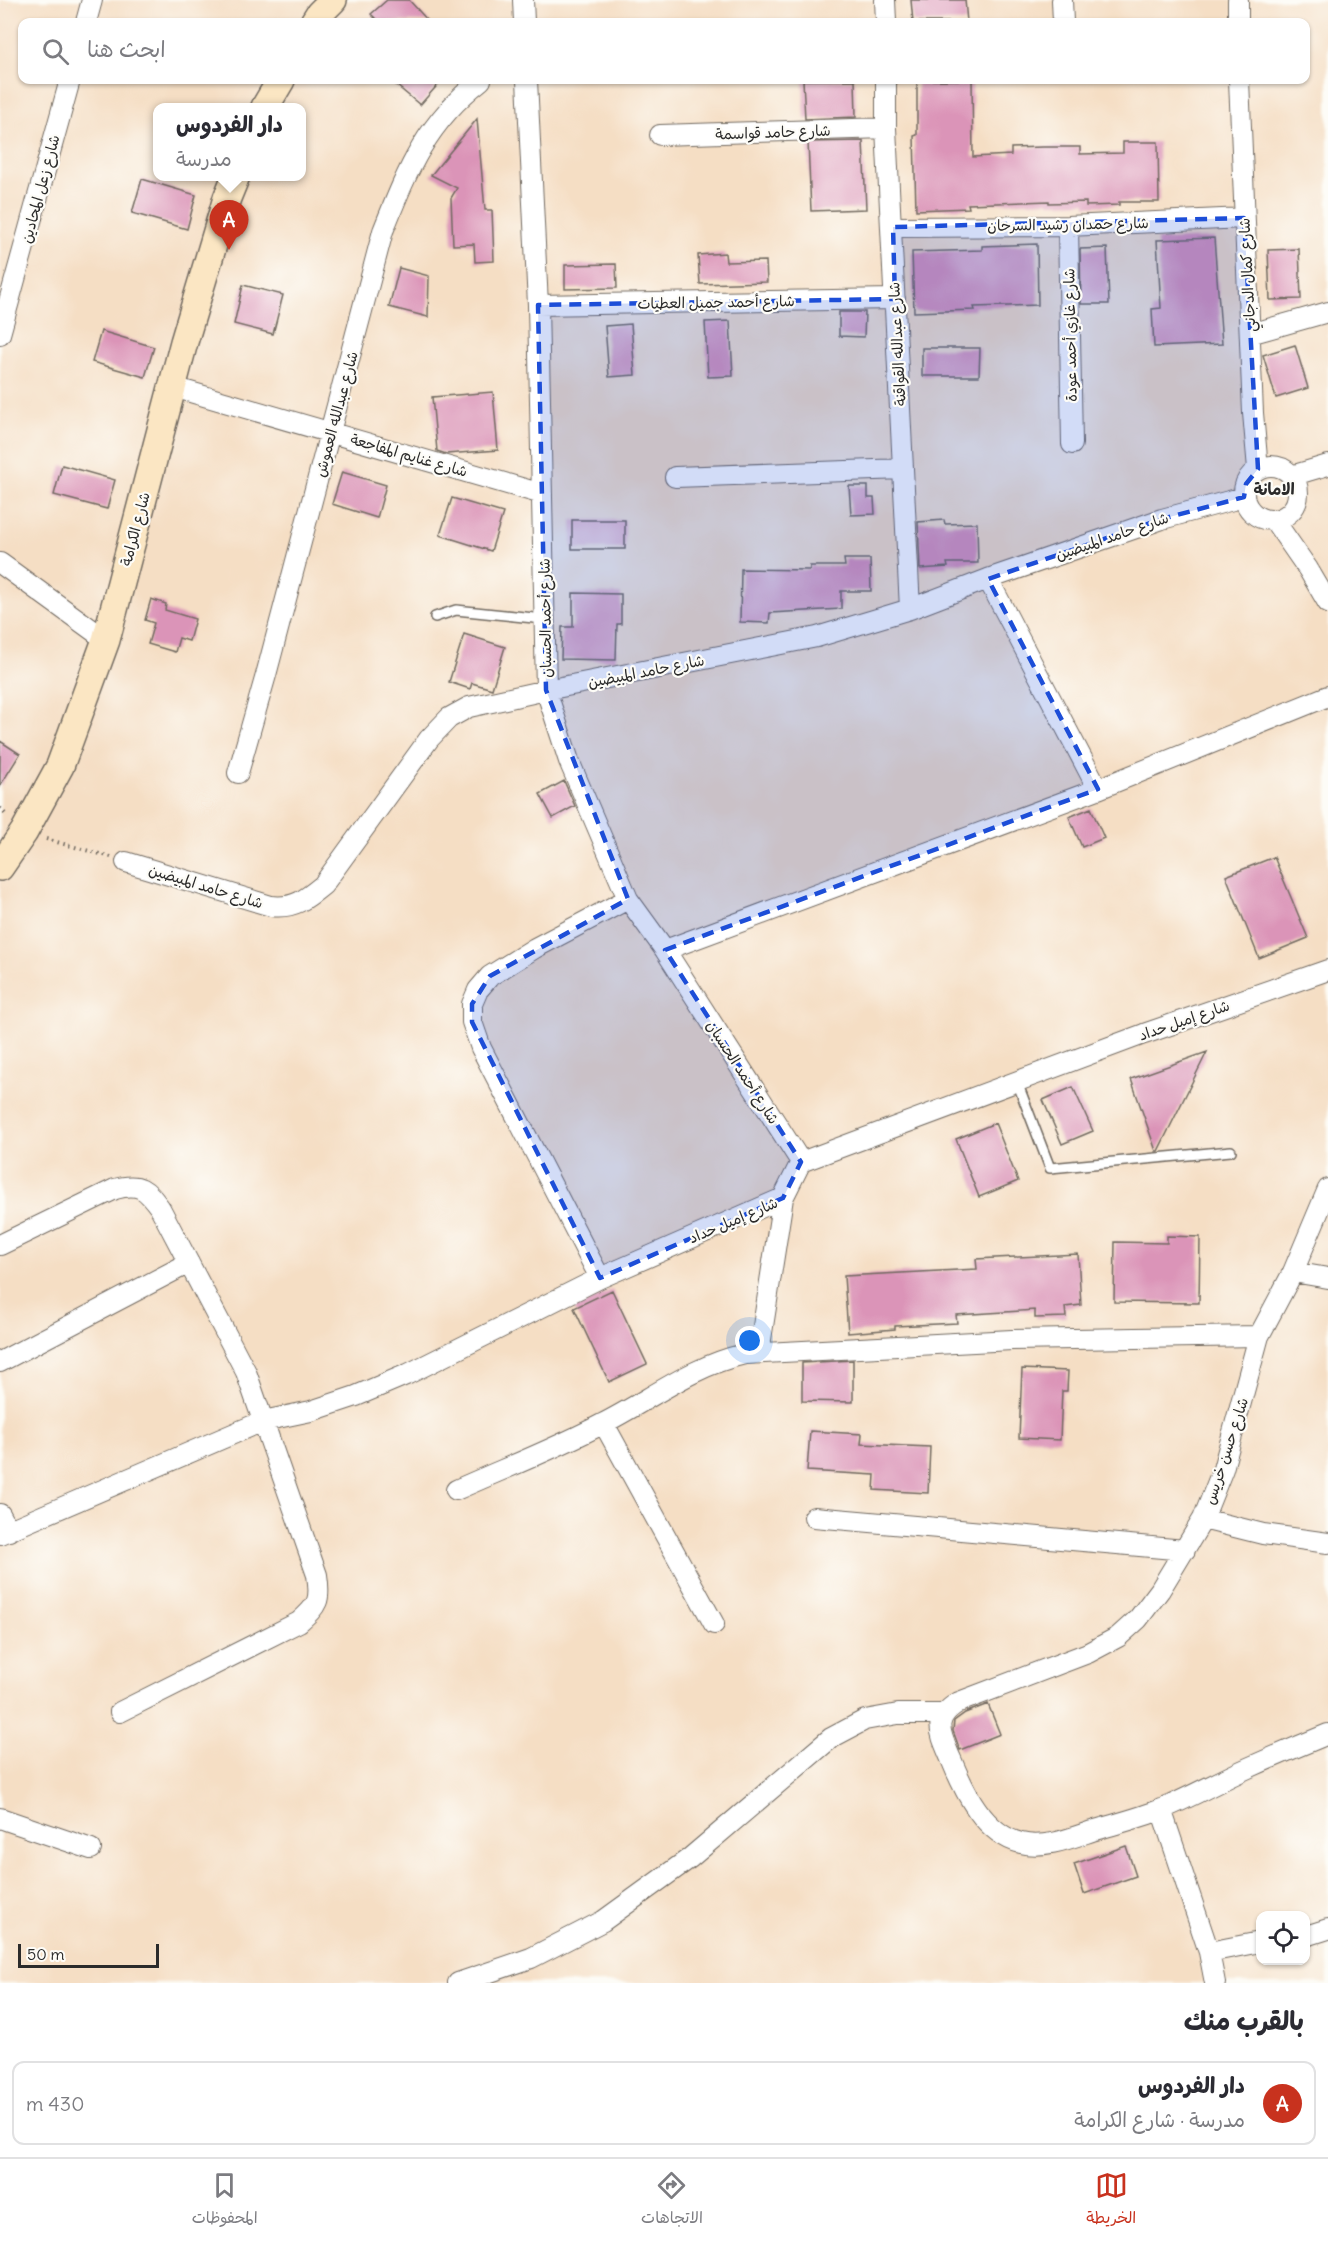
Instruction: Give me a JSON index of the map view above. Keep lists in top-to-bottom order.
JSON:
{
  "streets": {
    "street": [
      "شارع حامد قواسمة",
      "شارع زعل المحادين",
      "شارع حمدان رشيد السرحان",
      "شارع كمال الدجاني",
      "شارع أحمد جميل العطيات",
      "شارع غازي أحمد عودة",
      "شارع عبدالله القواقنة",
      "شارع عبدالله العموش",
      "شارع غنايم المفاجعة",
      "شارع الكرامة",
      "شارع حامد المبيضين",
      "شارع أحمد الحسبان",
      "شارع إميل حداد",
      "شارع حسن خريس"
    ]
  },
  "crossings": [
    ["شارع حامد قواسمة", "شارع عبدالله القواقنة"],
    ["شارع حمدان رشيد السرحان", "شارع كمال الدجاني"],
    ["شارع حمدان رشيد السرحان", "شارع غازي أحمد عودة"],
    ["شارع حمدان رشيد السرحان", "شارع عبدالله القواقنة"],
    ["شارع كمال الدجاني", "شارع حامد المبيضين"],
    ["شارع أحمد جميل العطيات", "شارع عبدالله القواقنة"],
    ["شارع أحمد جميل العطيات", "شارع أحمد الحسبان"],
    ["شارع عبدالله القواقنة", "شارع حامد المبيضين"],
    ["شارع عبدالله العموش", "شارع غنايم المفاجعة"],
    ["شارع غنايم المفاجعة", "شارع الكرامة"],
    ["شارع غنايم المفاجعة", "شارع أحمد الحسبان"],
    ["شارع حامد المبيضين", "شارع أحمد الحسبان"],
    ["شارع أحمد الحسبان", "شارع إميل حداد"]
  ],
  "districts": ["الامانة"],
  "scale_bar": "50 m",
  "page": {
    "search": "ابحث هنا",
    "popup": ["دار الفردوس", "مدرسة"],
    "pins": "A",
    "scale": "50 m",
    "heading": "بالقرب منك",
    "list": [
      {
        "mark": "A",
        "name": "دار الفردوس",
        "note": "مدرسة · شارع الكرامة",
        "value": "430 m"
      }
    ],
    "nav": ["الخريطة", "الاتجاهات", "المحفوظات"]
  }
}
